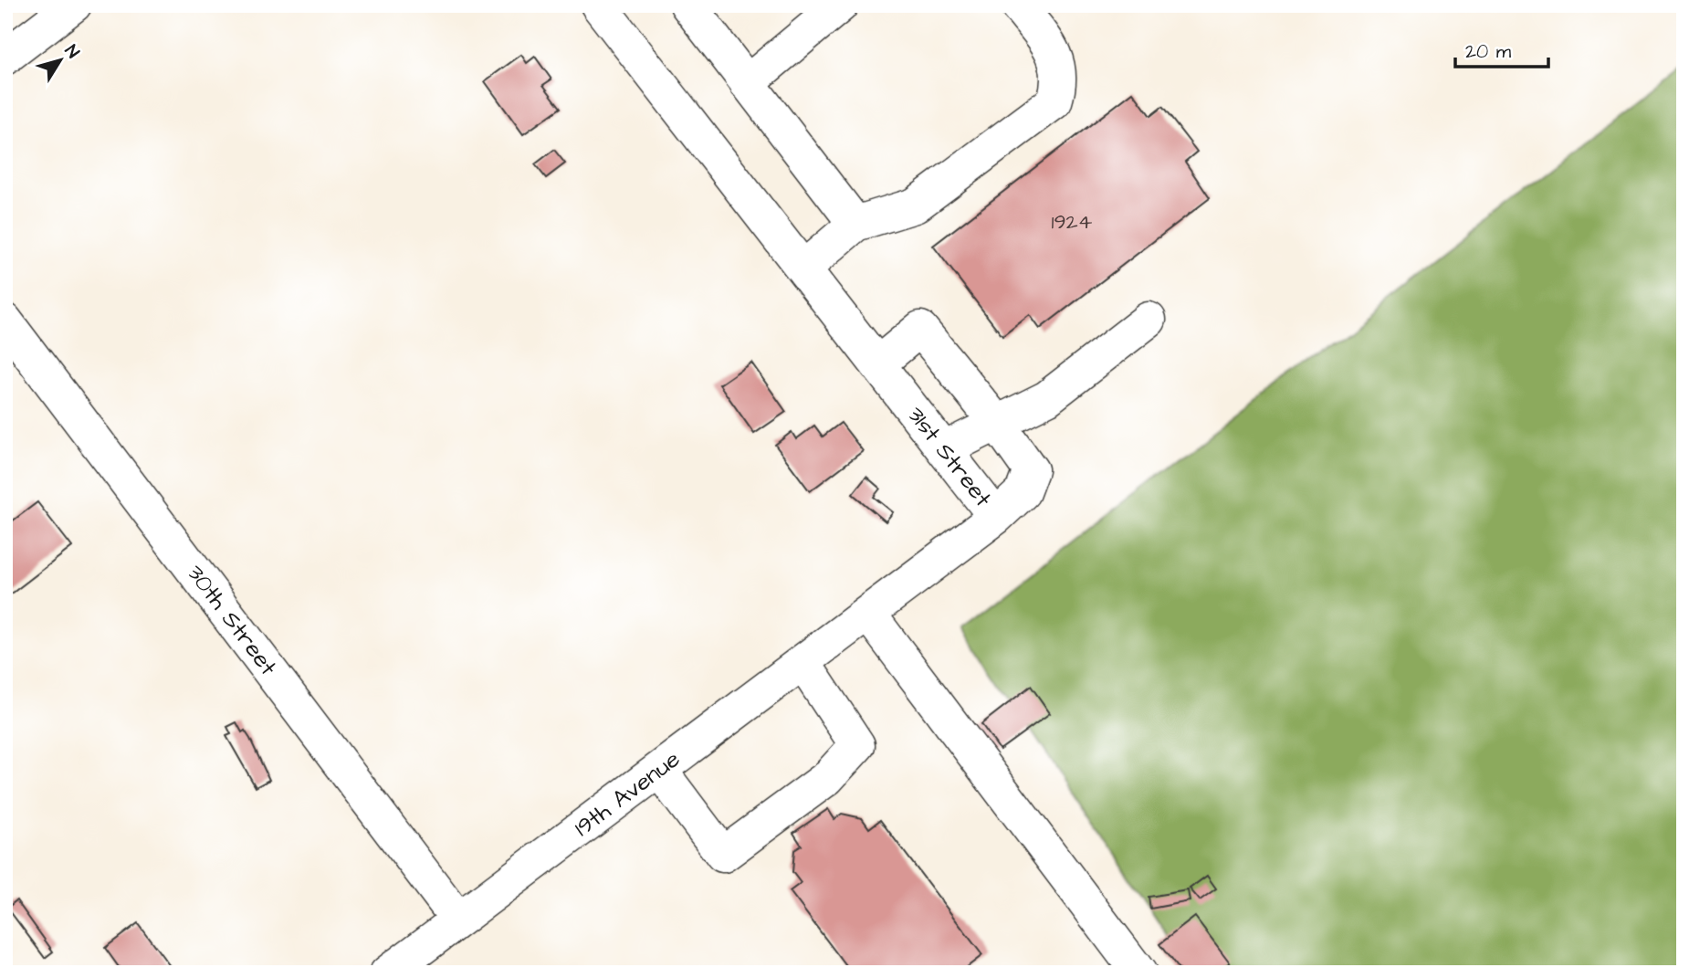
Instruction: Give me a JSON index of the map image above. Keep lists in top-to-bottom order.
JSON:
{
  "streets": {
    "street": ["31st Street", "30th Street", "19th Avenue"]
  },
  "crossings": [
    ["31st Street", "19th Avenue"],
    ["30th Street", "19th Avenue"]
  ],
  "house_numbers": ["1924"],
  "scale_bar": "20 m",
  "north": "top right"
}
